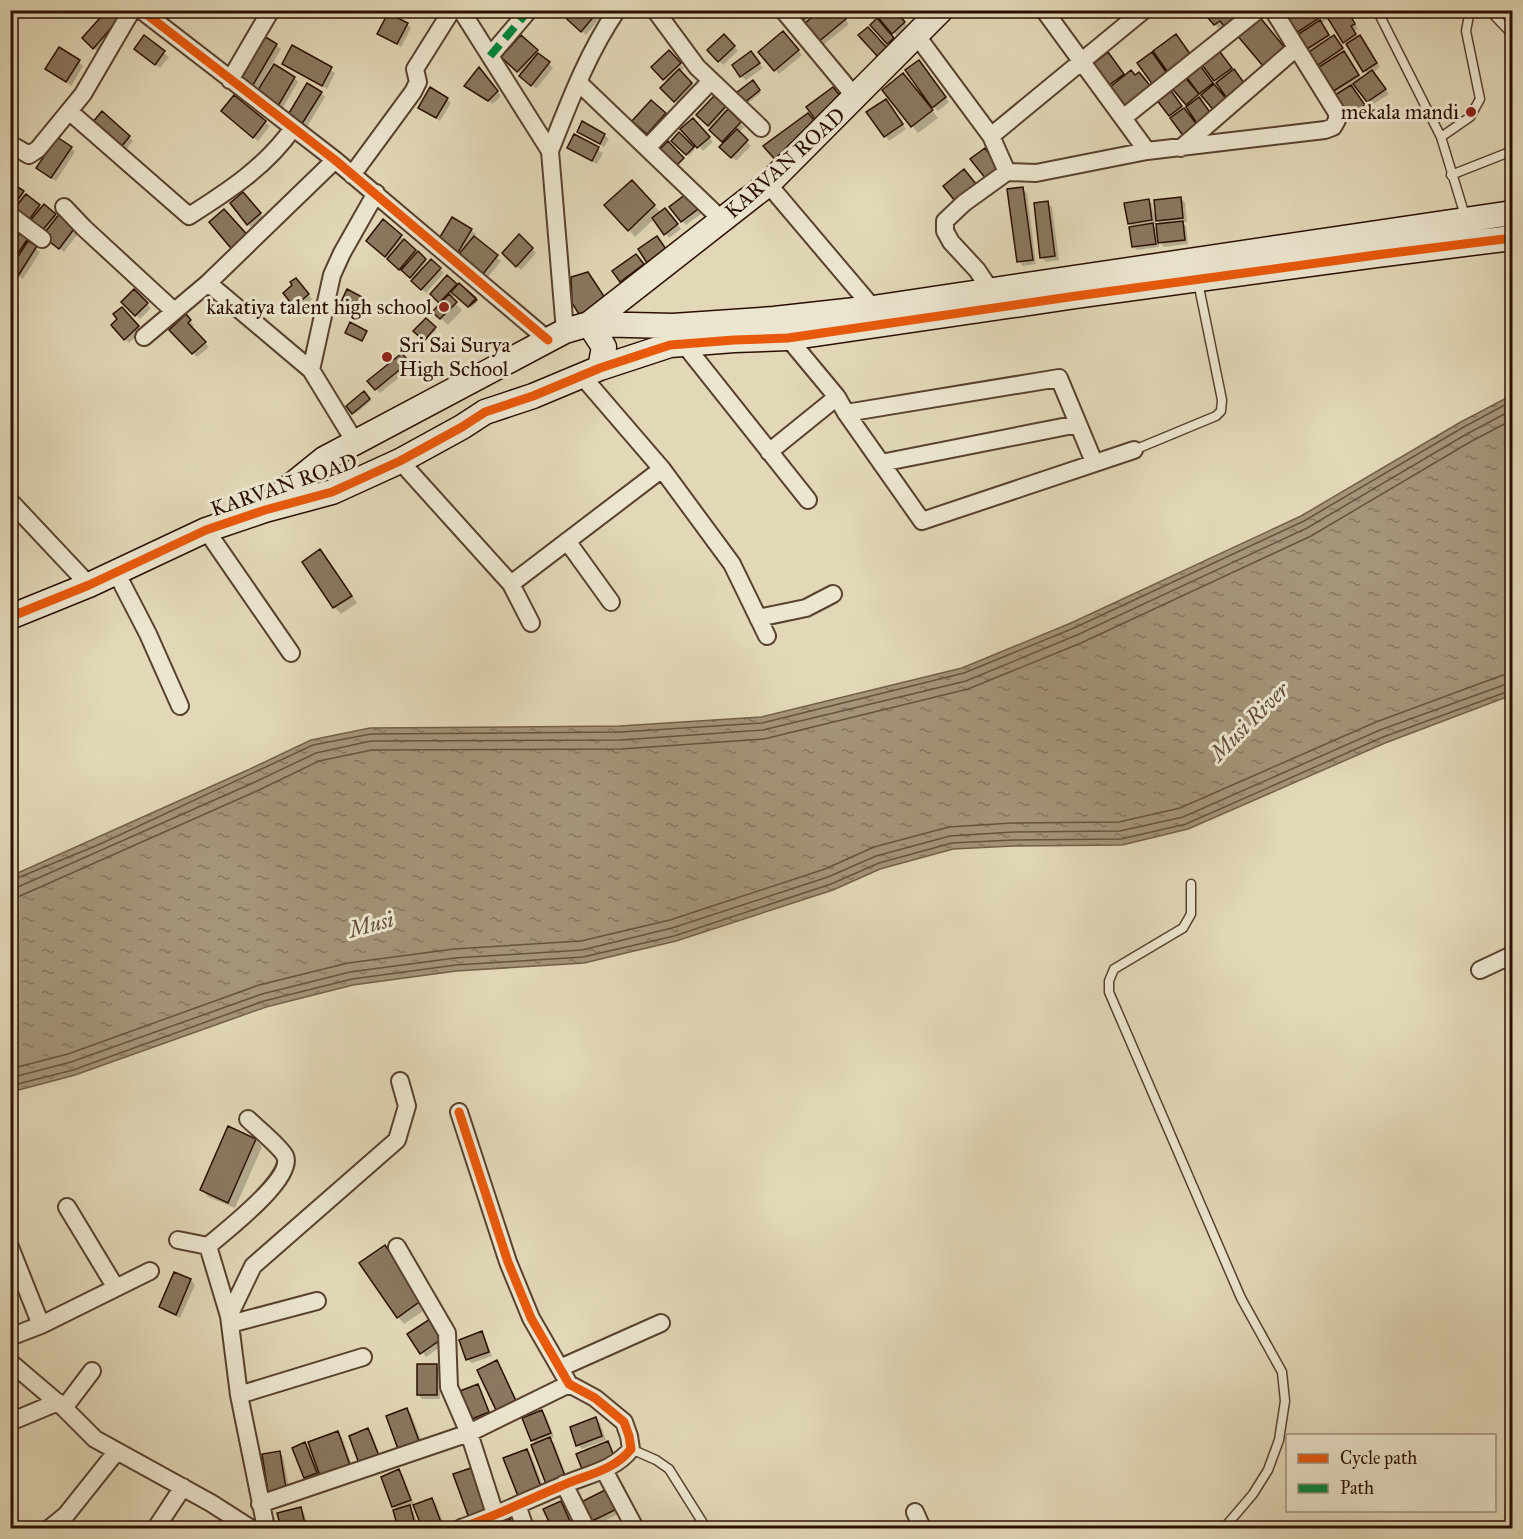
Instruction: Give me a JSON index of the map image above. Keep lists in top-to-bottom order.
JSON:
{
  "streets": {
    "street": ["KARVAN ROAD"]
  },
  "water": ["Musi River", "Musi"],
  "places": ["mekala mandi", "kakatiya talent high school", "Sri Sai Surya High School"],
  "legend": ["Cycle path", "Path"]
}
